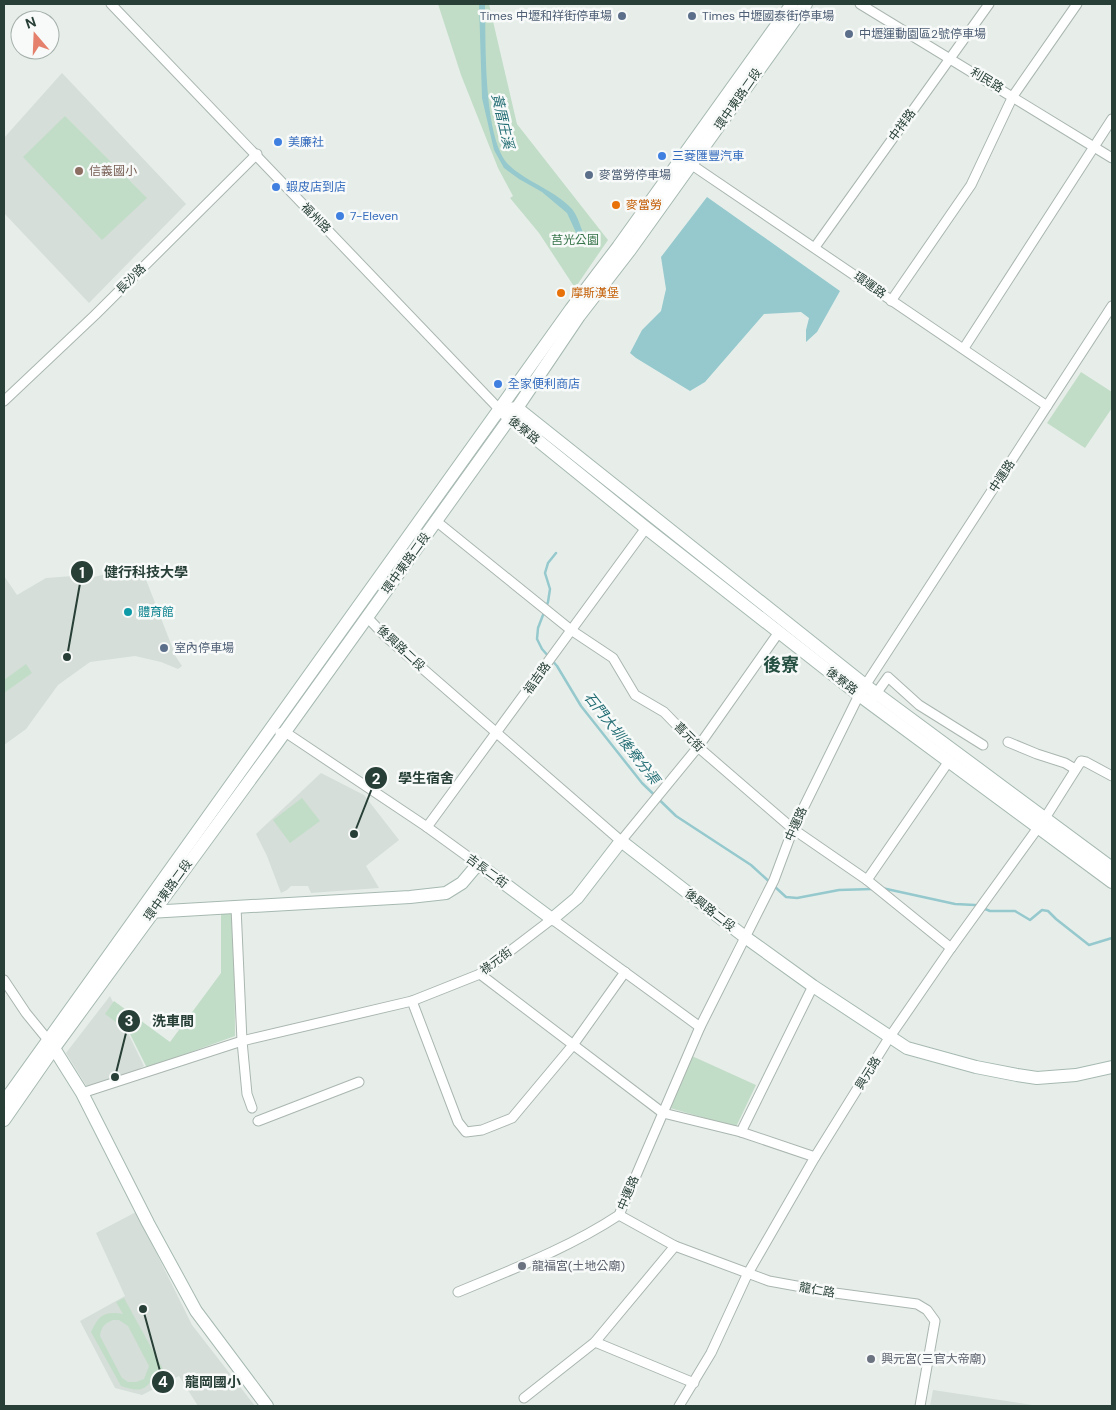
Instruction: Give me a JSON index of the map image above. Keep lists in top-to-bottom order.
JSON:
{
  "streets": {
    "street": [
      "利民路",
      "環中東路二段",
      "中祥路",
      "福州路",
      "長沙路",
      "環運路",
      "後寮路",
      "中運路",
      "後興路二段",
      "福吉路",
      "喜元街",
      "吉長二街",
      "祿元街",
      "興元路",
      "龍仁路"
    ]
  },
  "crossings": [
    ["利民路", "中祥路"],
    ["環中東路二段", "福州路"],
    ["環中東路二段", "環運路"],
    ["環中東路二段", "後寮路"],
    ["環中東路二段", "後興路二段"],
    ["環中東路二段", "喜元街"],
    ["環中東路二段", "吉長二街"],
    ["中祥路", "環運路"],
    ["福州路", "長沙路"],
    ["福州路", "後寮路"],
    ["環運路", "中運路"],
    ["後寮路", "中運路"],
    ["後寮路", "福吉路"],
    ["後寮路", "祿元街"],
    ["後寮路", "興元路"],
    ["中運路", "後興路二段"],
    ["中運路", "喜元街"],
    ["中運路", "吉長二街"],
    ["中運路", "龍仁路"],
    ["後興路二段", "福吉路"],
    ["後興路二段", "祿元街"],
    ["後興路二段", "興元路"],
    ["福吉路", "喜元街"],
    ["福吉路", "吉長二街"],
    ["喜元街", "祿元街"],
    ["喜元街", "興元路"],
    ["吉長二街", "祿元街"],
    ["興元路", "龍仁路"]
  ],
  "districts": ["後寮"],
  "water": ["黃厝庄溪", "石門大圳後寮分渠"],
  "parks": ["莒光公園"],
  "places": [
    "Times 中壢和祥街停車場",
    "Times 中壢國泰街停車場",
    "中壢運動園區2號停車場",
    "美廉社",
    "三菱匯豐汽車",
    "信義國小",
    "麥當勞停車場",
    "蝦皮店到店",
    "麥當勞",
    "7-Eleven",
    "摩斯漢堡",
    "全家便利商店",
    "體育館",
    "室內停車場",
    "健行科技大學",
    "學生宿舍",
    "洗車間",
    "龍福宮(土地公廟)",
    "龍岡國小",
    "興元宮(三官大帝廟)"
  ],
  "north": "top"
}
